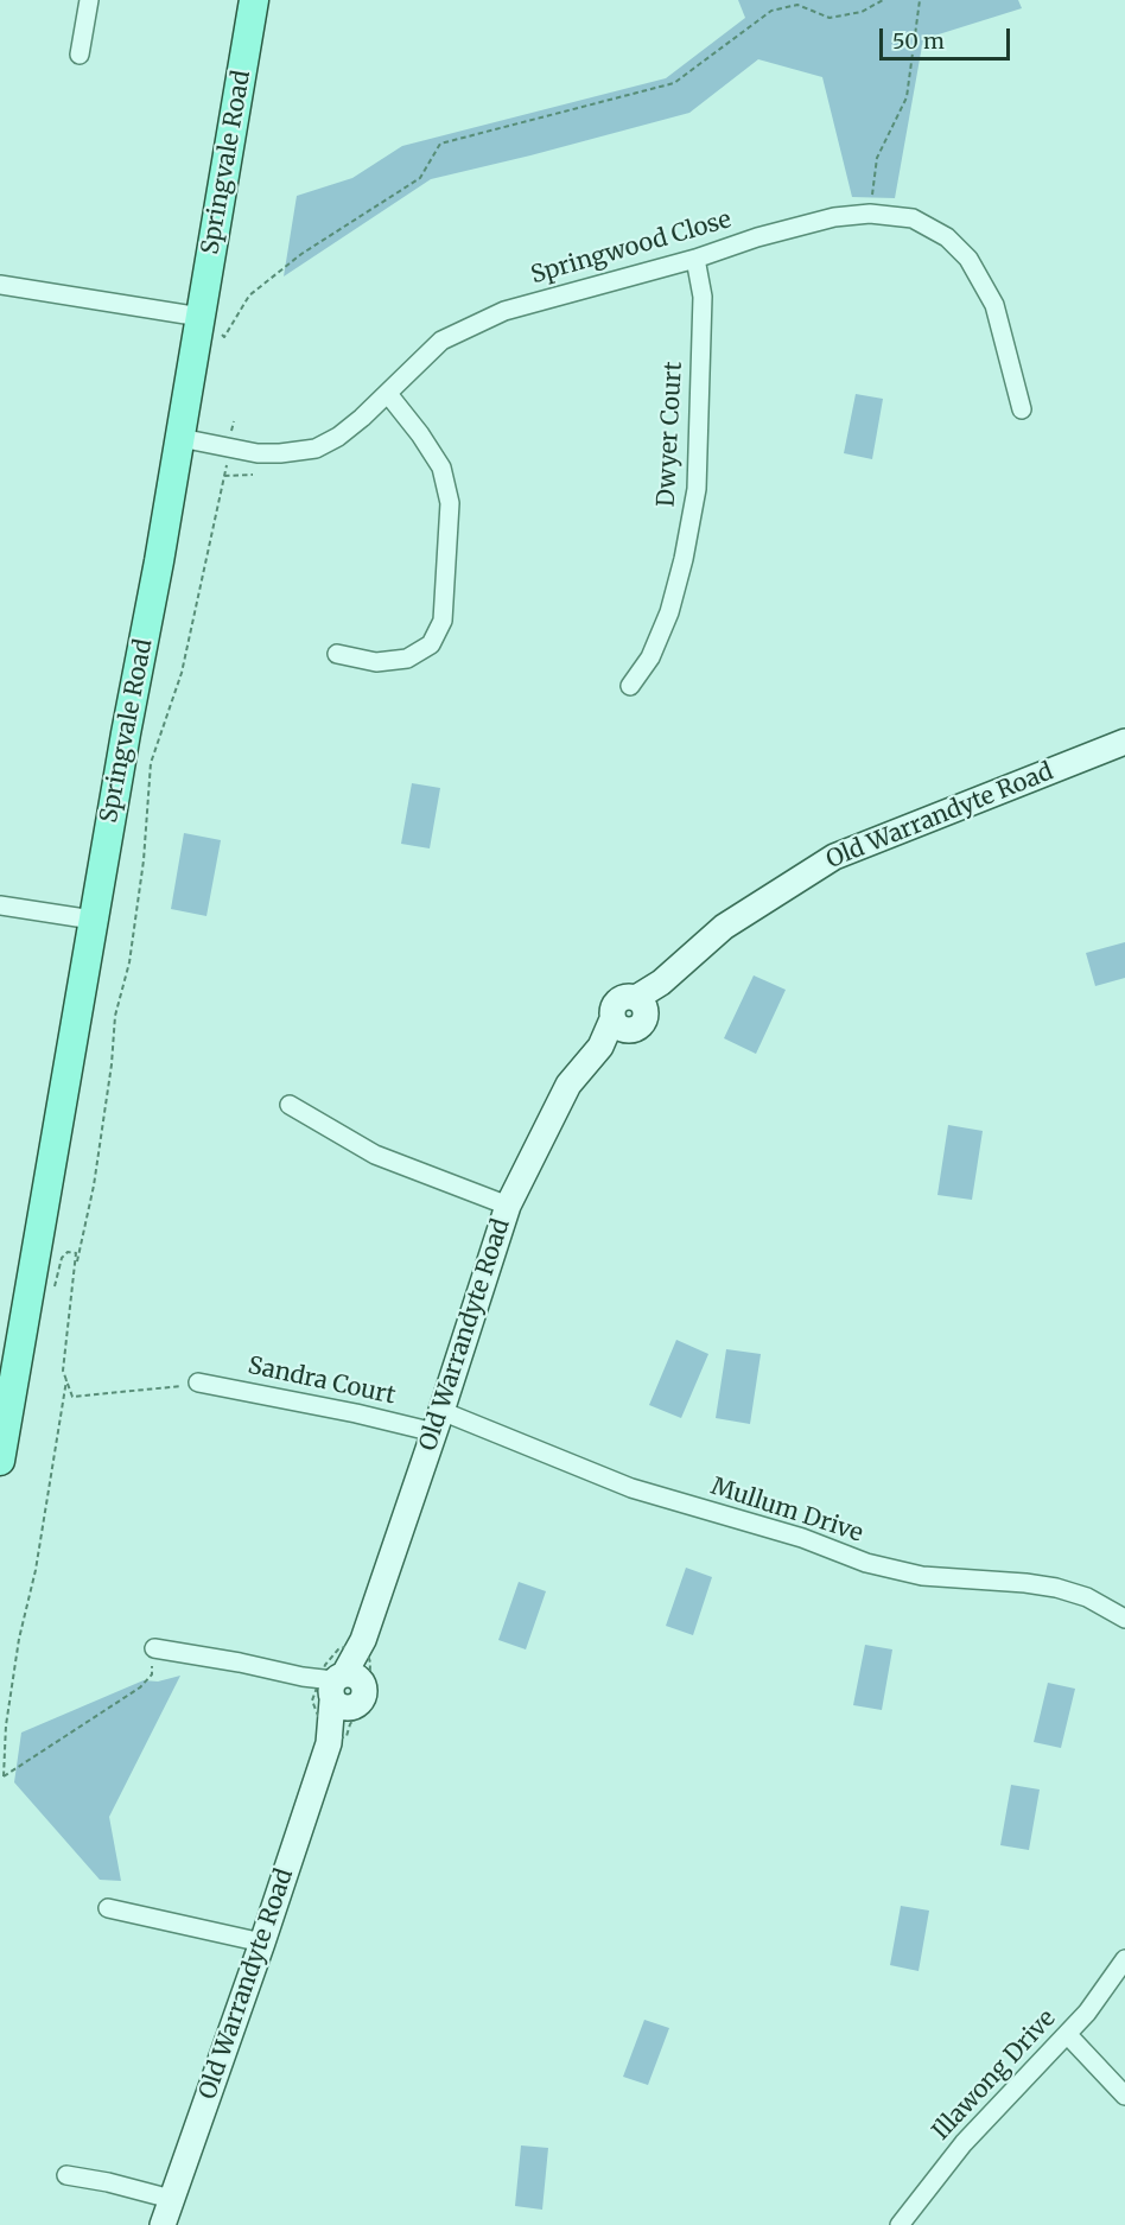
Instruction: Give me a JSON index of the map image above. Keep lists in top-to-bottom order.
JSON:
{
  "streets": {
    "main road": ["Springvale Road", "Old Warrandyte Road"],
    "street": [
      "Springwood Close",
      "Dwyer Court",
      "Sandra Court",
      "Mullum Drive",
      "Illawong Drive"
    ]
  },
  "crossings": [
    ["Springvale Road", "Springwood Close"],
    ["Springwood Close", "Dwyer Court"],
    ["Old Warrandyte Road", "Sandra Court"],
    ["Old Warrandyte Road", "Mullum Drive"],
    ["Sandra Court", "Mullum Drive"]
  ],
  "scale_bar": "50 m"
}
